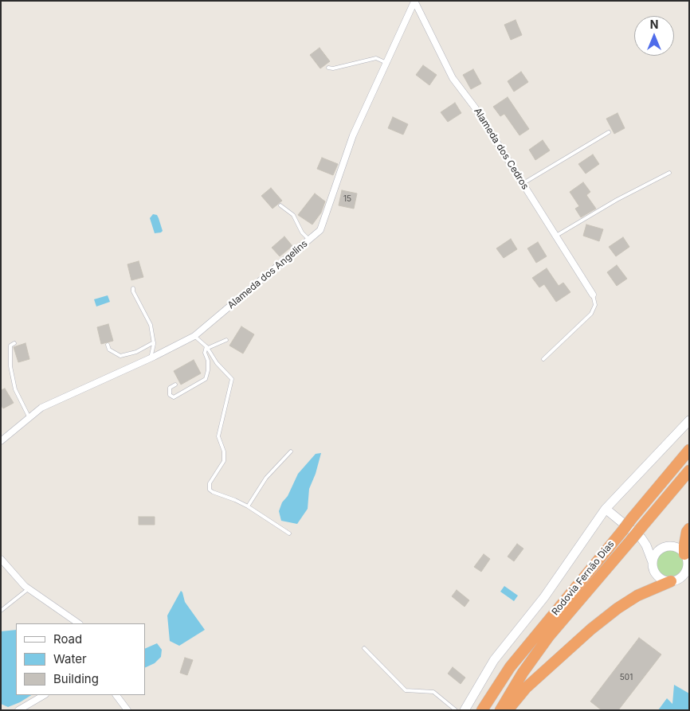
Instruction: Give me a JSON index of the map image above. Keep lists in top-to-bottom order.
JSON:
{
  "streets": {
    "highway": ["Rodovia Fernão Dias"],
    "street": ["Alameda dos Cedros", "Alameda dos Angelins"]
  },
  "crossings": [
    ["Alameda dos Cedros", "Alameda dos Angelins"]
  ],
  "house_numbers": ["15", "501"],
  "legend": ["Road", "Water", "Building"],
  "north": "top"
}
